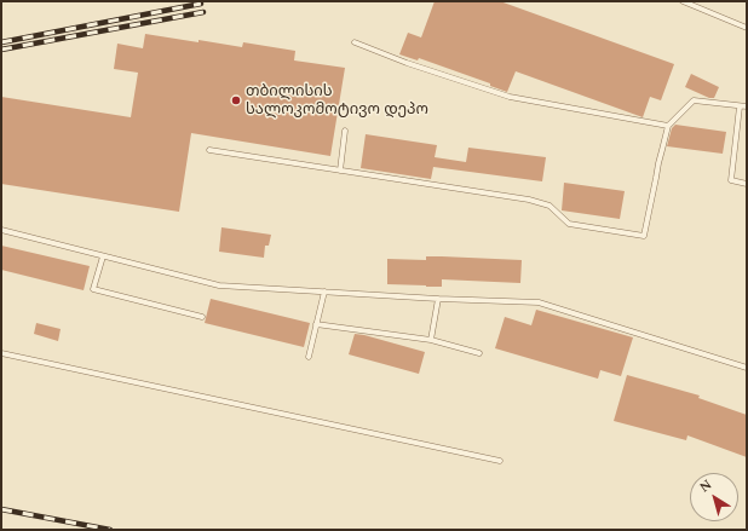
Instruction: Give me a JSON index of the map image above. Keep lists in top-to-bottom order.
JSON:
{
  "places": ["თბილისის სალოკომოტივო დეპო"],
  "north": "top left"
}
